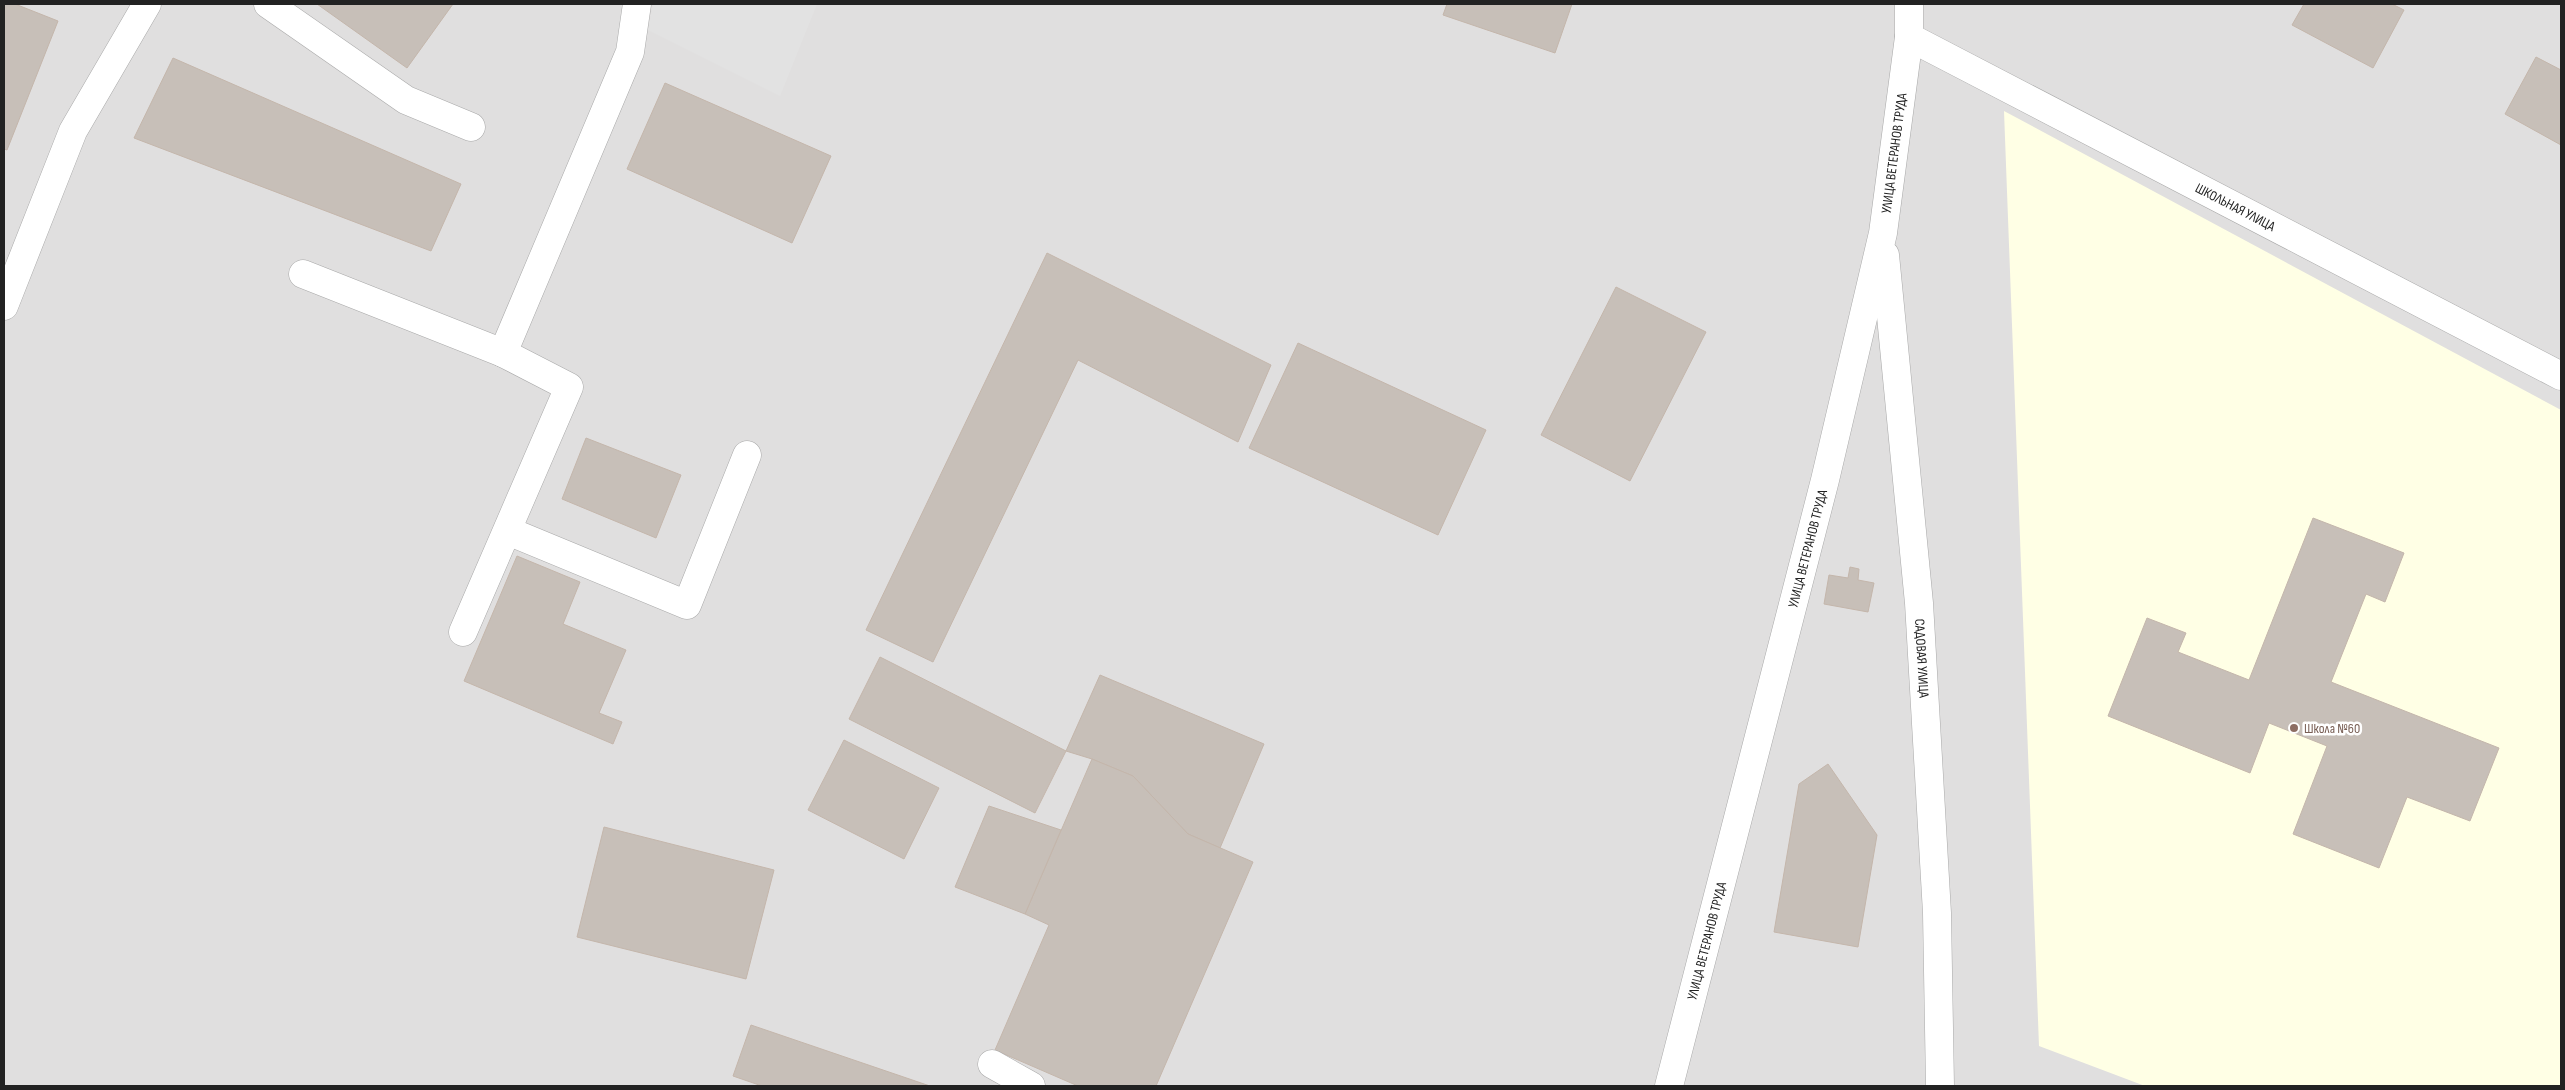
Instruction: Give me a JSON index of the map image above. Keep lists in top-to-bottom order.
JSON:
{
  "streets": {
    "street": ["УЛИЦА ВЕТЕРАНОВ ТРУДА", "ШКОЛЬНАЯ УЛИЦА", "САДОВАЯ УЛИЦА"]
  },
  "crossings": [
    ["УЛИЦА ВЕТЕРАНОВ ТРУДА", "ШКОЛЬНАЯ УЛИЦА"],
    ["УЛИЦА ВЕТЕРАНОВ ТРУДА", "САДОВАЯ УЛИЦА"]
  ],
  "places": ["Школа №60"]
}
